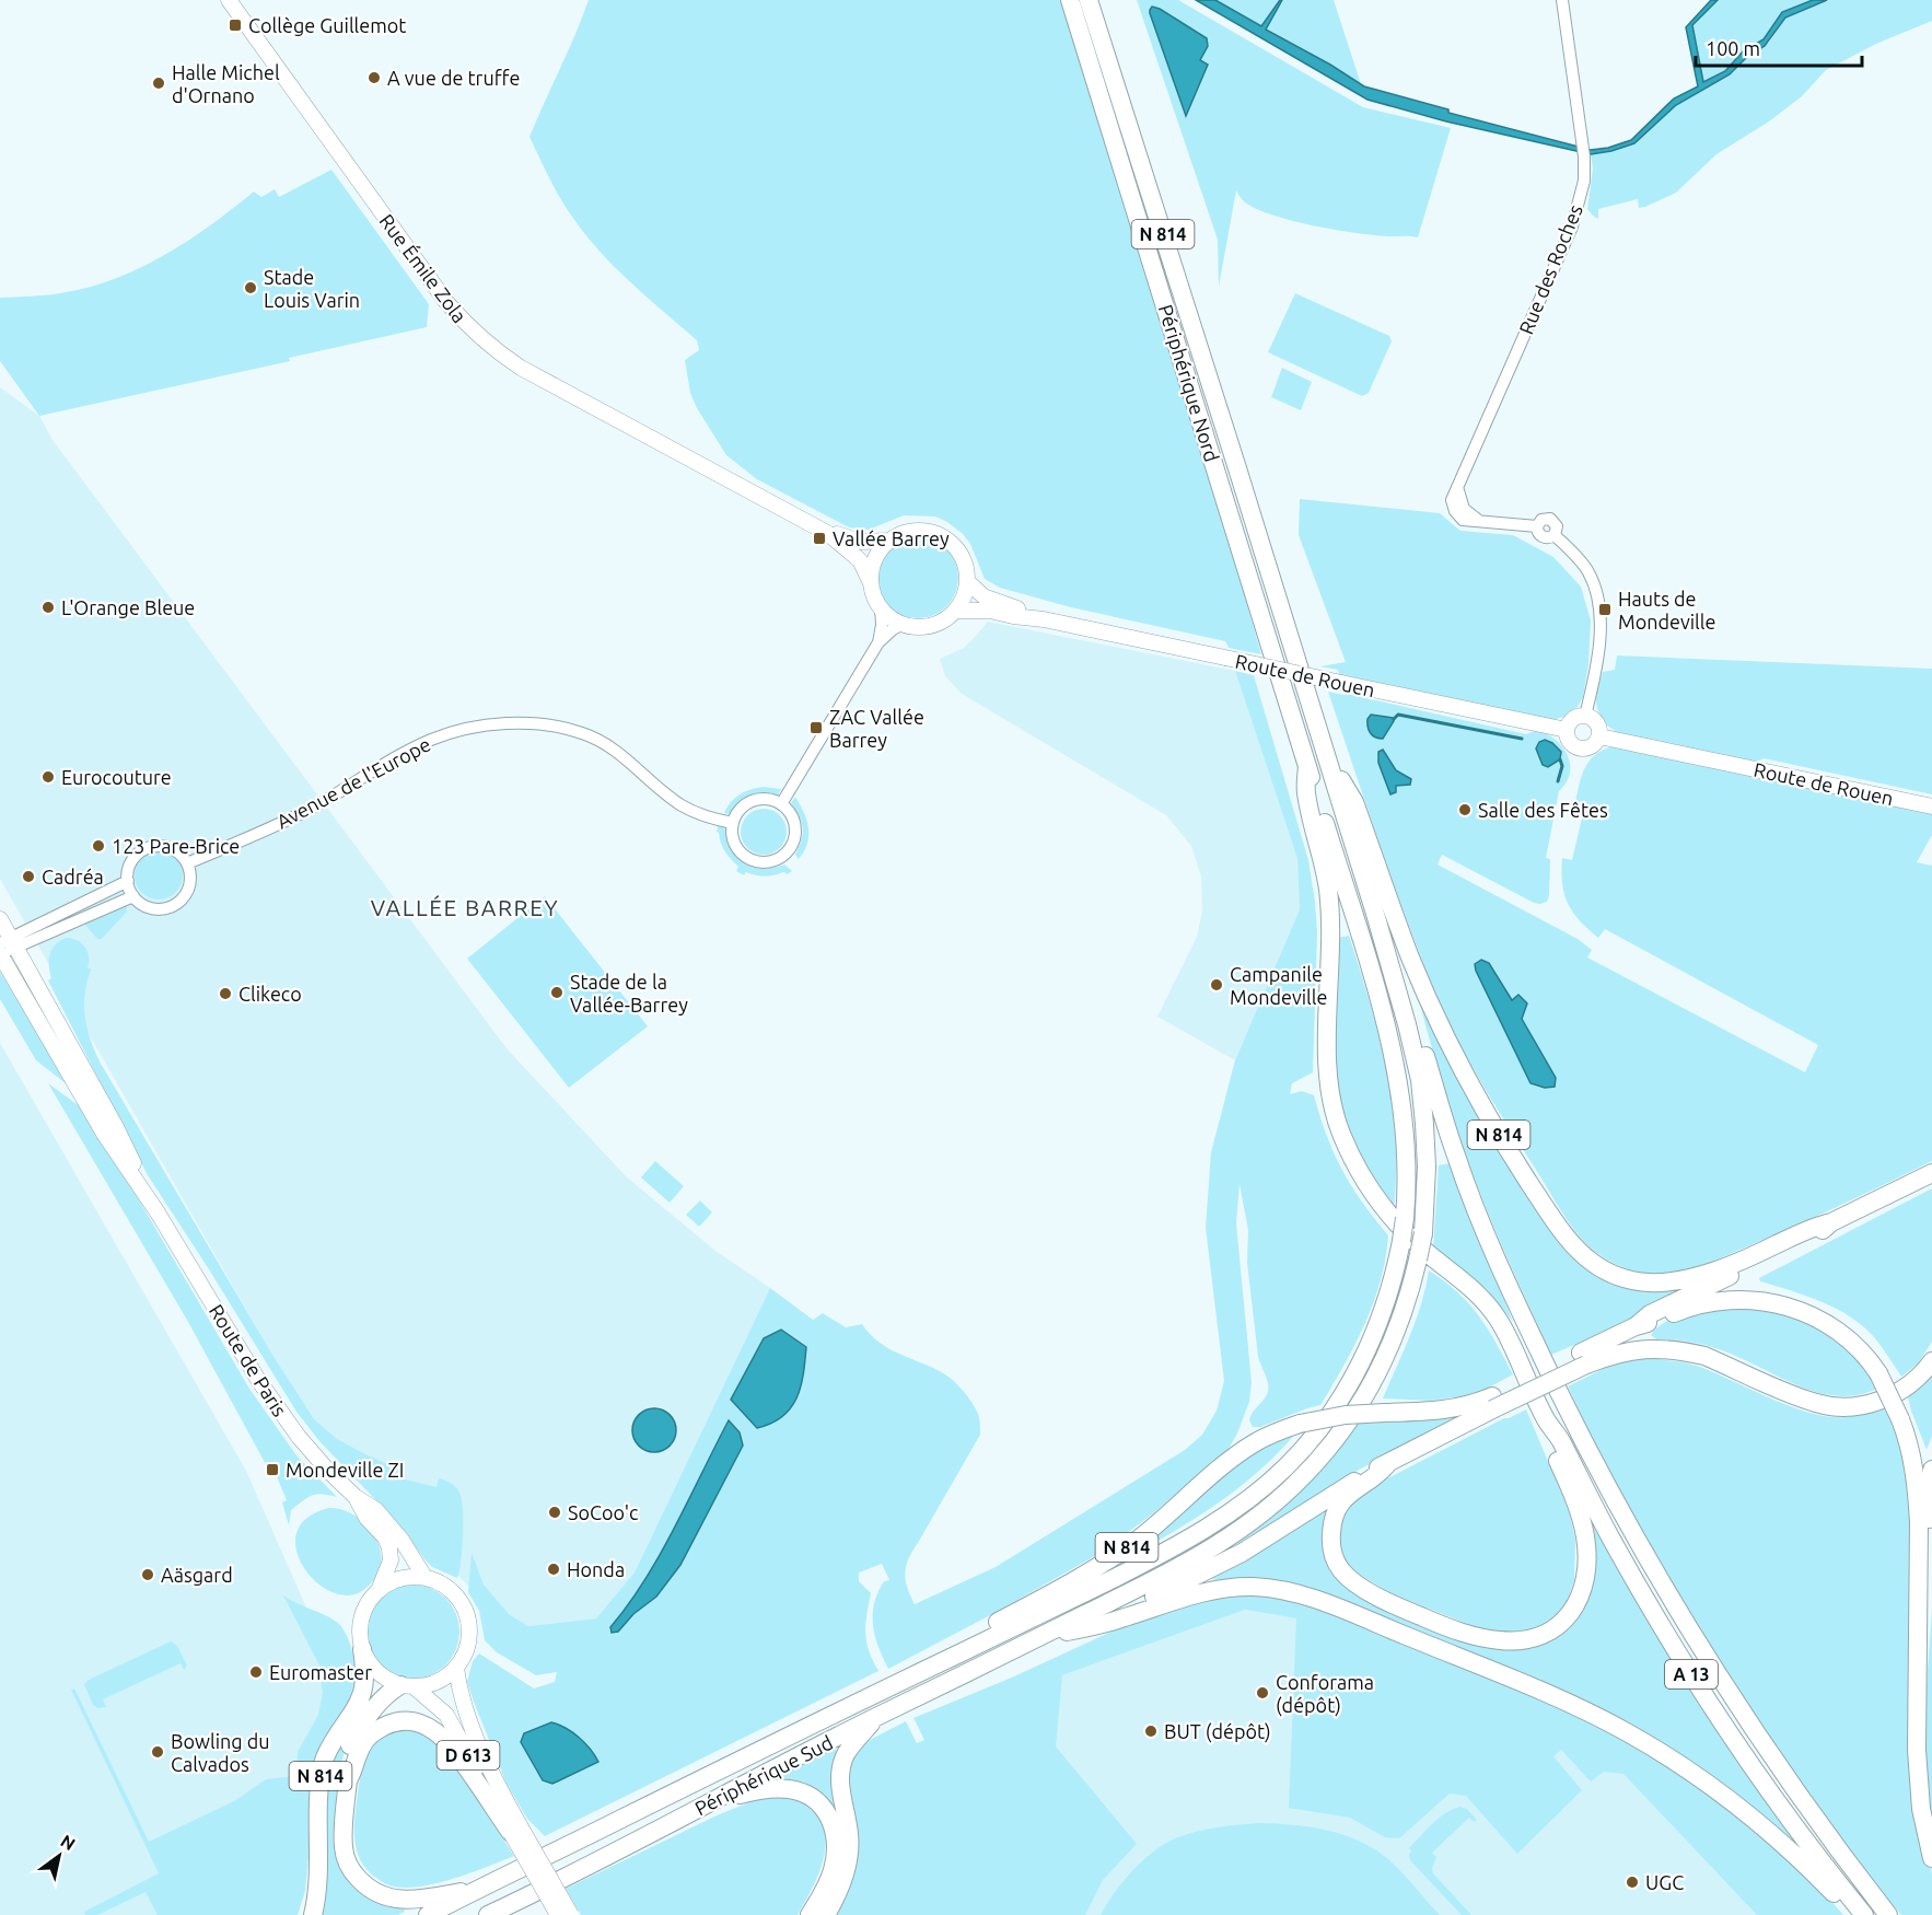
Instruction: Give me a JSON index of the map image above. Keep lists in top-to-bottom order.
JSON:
{
  "streets": {
    "highway": [
      "N 814",
      "Périphérique Nord",
      "A 13",
      "Périphérique Sud"
    ],
    "main road": [
      "Rue Émile Zola",
      "Route de Rouen",
      "Route de Paris",
      "D 613"
    ],
    "street": ["Rue des Roches", "Avenue de l'Europe"]
  },
  "crossings": [
    ["N 814", "Périphérique Nord"],
    ["N 814", "Route de Paris"],
    ["N 814", "A 13"],
    ["N 814", "D 613"],
    ["N 814", "Périphérique Sud"],
    ["Rue Émile Zola", "Route de Rouen"],
    ["Rue des Roches", "Route de Rouen"],
    ["Route de Paris", "D 613"]
  ],
  "districts": ["VALLÉE BARREY"],
  "places": {
    "transit": [
      "Collège Guillemot",
      "Vallée Barrey",
      "Hauts de Mondeville",
      "ZAC Vallée Barrey",
      "Mondeville ZI"
    ],
    "other": [
      "A vue de truffe",
      "Halle Michel d'Ornano",
      "Stade Louis Varin",
      "L'Orange Bleue",
      "Eurocouture",
      "Salle des Fêtes",
      "123 Pare-Brice",
      "Cadréa",
      "Campanile Mondeville",
      "Stade de la Vallée-Barrey",
      "Clikeco",
      "SoCoo'c",
      "Honda",
      "Aäsgard",
      "Euromaster",
      "Conforama (dépôt)",
      "BUT (dépôt)",
      "Bowling du Calvados",
      "UGC"
    ]
  },
  "scale_bar": "100 m",
  "north": "top right"
}
